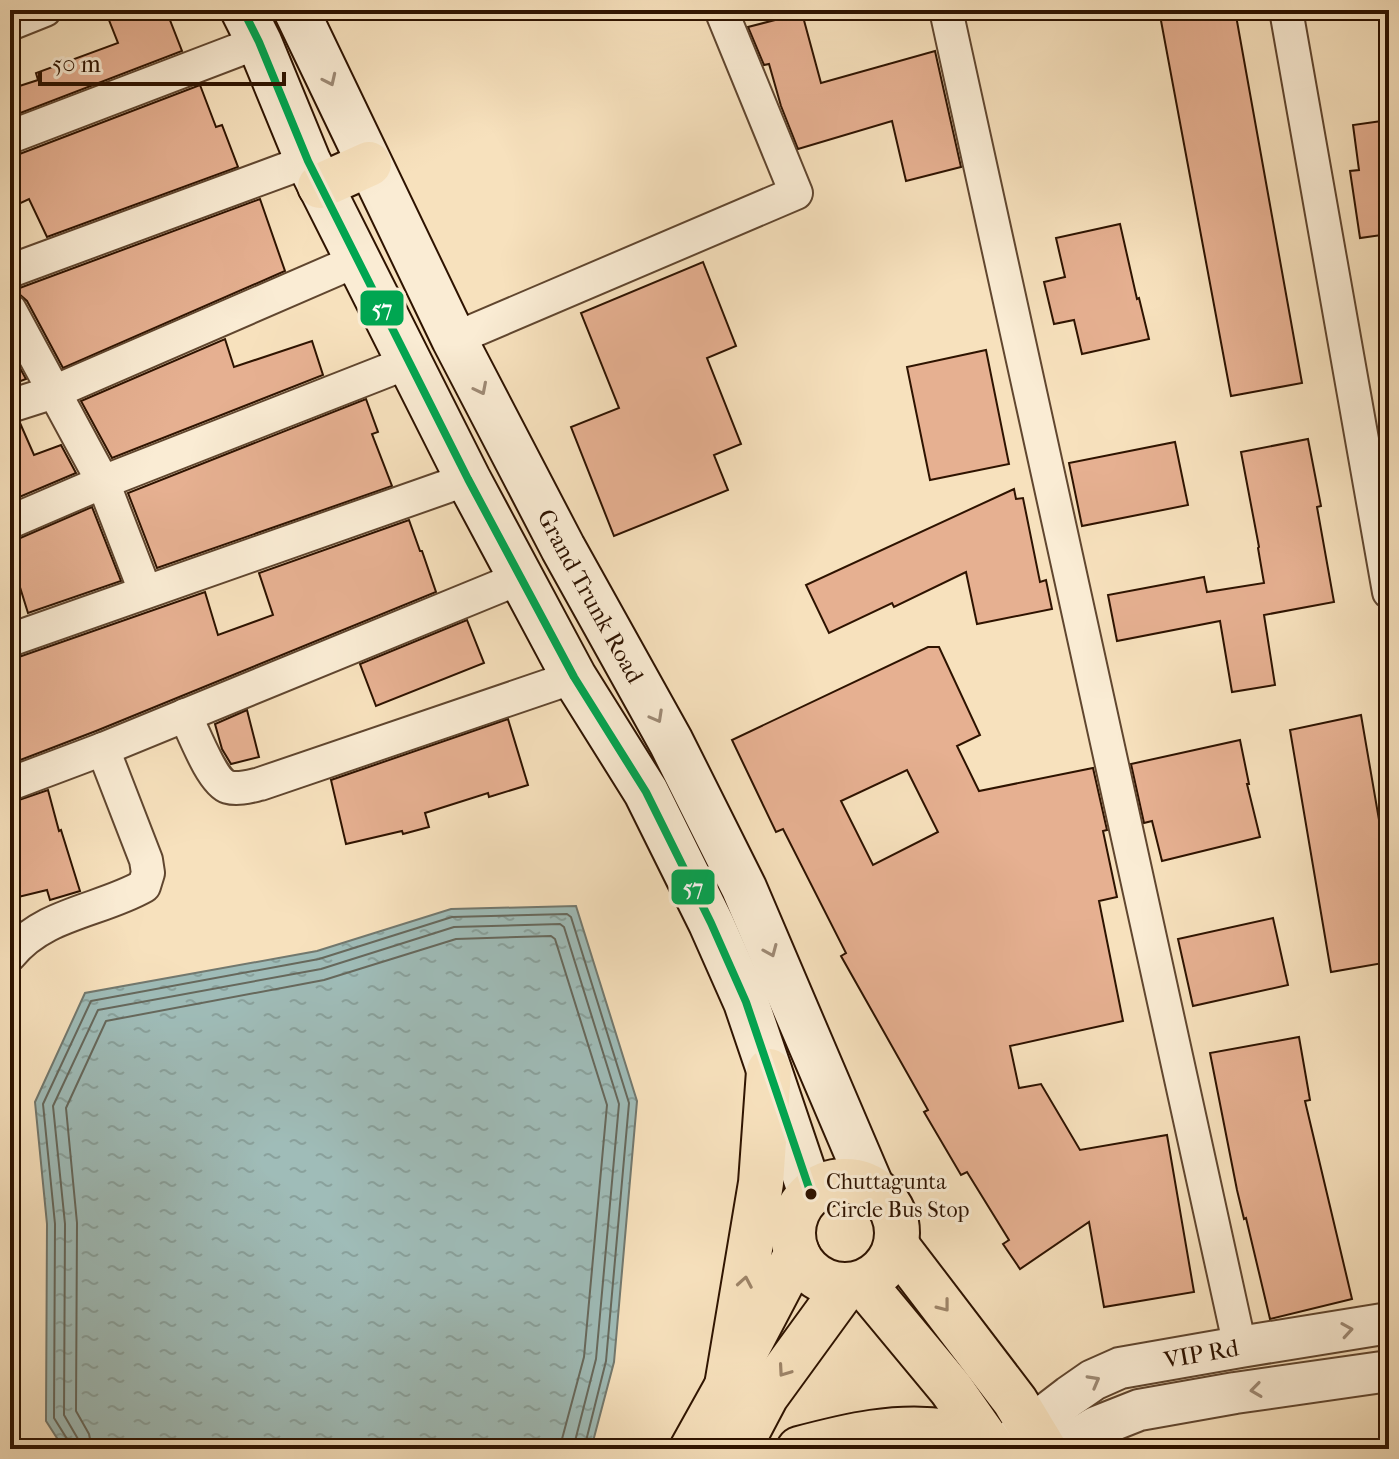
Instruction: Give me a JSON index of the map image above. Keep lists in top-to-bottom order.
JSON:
{
  "streets": {
    "main road": ["Grand Trunk Road"],
    "street": ["VIP Rd"]
  },
  "places": ["Chuttagunta Circle Bus Stop"],
  "lines": ["transit line 57"],
  "scale_bar": "50 m"
}
